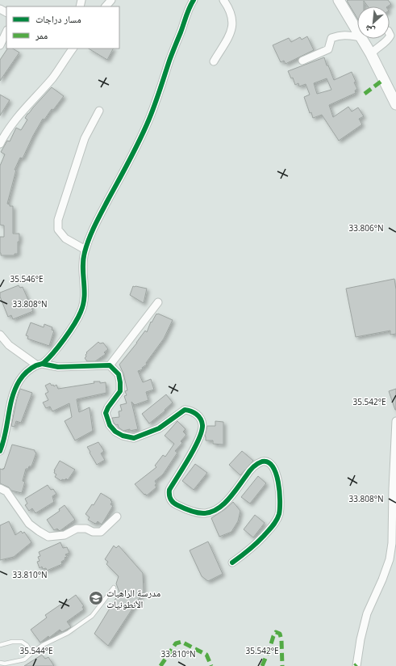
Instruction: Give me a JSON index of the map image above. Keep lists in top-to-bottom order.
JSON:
{
  "places": {
    "school or university": ["مدرسة الراهبات الأنطونيات"]
  },
  "legend": ["مسار دراجات", "ممر"],
  "north": "bottom left",
  "coordinates": [
    "33.806°N",
    "35.546°E",
    "33.808°N",
    "35.542°E",
    "33.810°N",
    "35.544°E"
  ]
}
